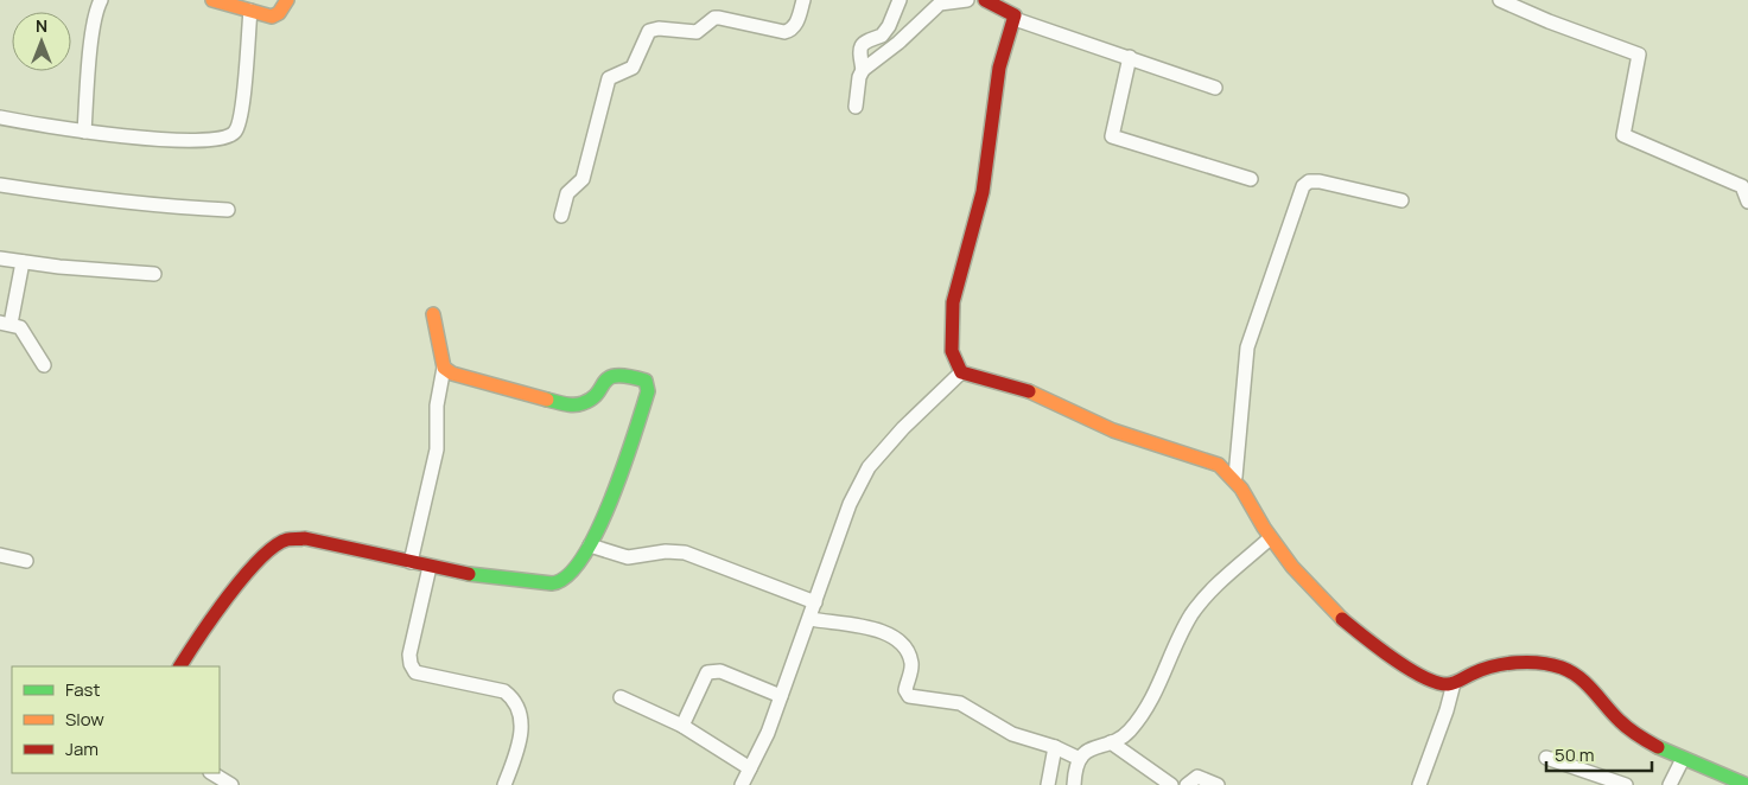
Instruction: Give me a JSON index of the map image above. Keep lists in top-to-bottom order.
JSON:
{
  "legend": ["Fast", "Slow", "Jam"],
  "scale_bar": "50 m",
  "north": "top"
}
